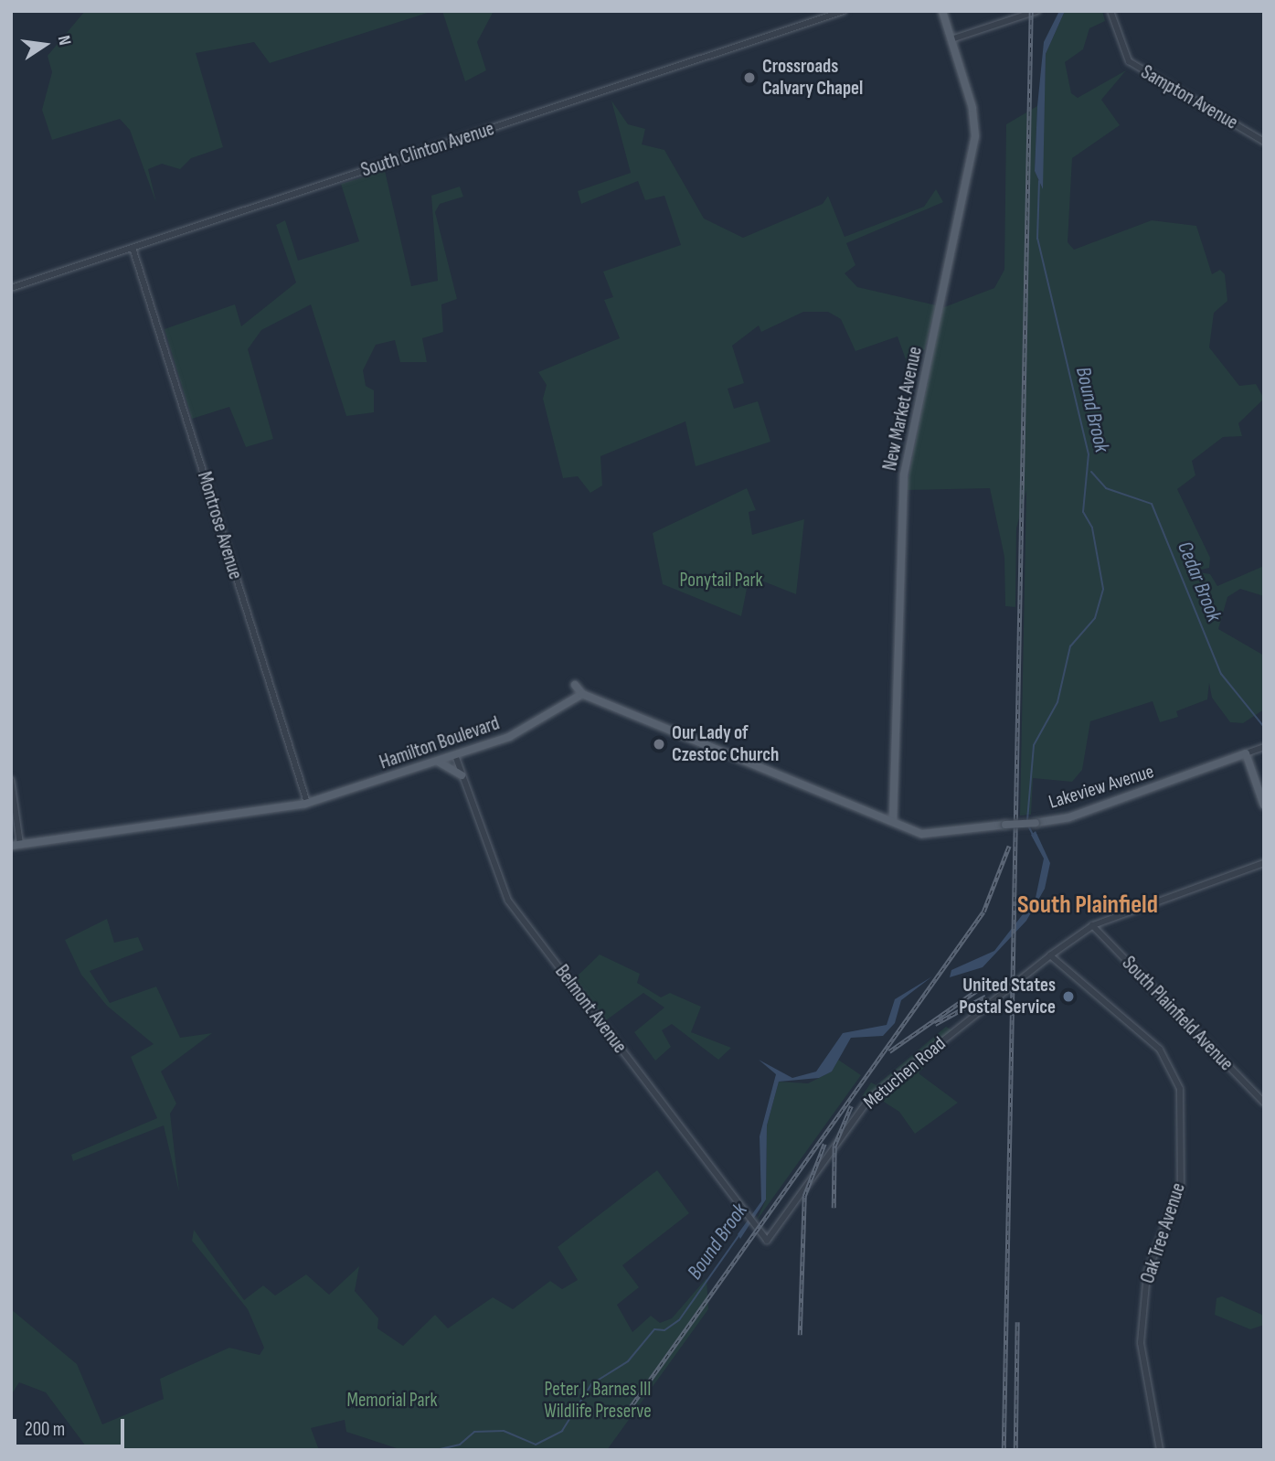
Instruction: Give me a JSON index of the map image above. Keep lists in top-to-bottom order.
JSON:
{
  "streets": {
    "main road": ["New Market Avenue", "Hamilton Boulevard", "Lakeview Avenue"],
    "street": [
      "Sampton Avenue",
      "South Clinton Avenue",
      "Montrose Avenue",
      "Belmont Avenue",
      "South Plainfield Avenue",
      "Metuchen Road",
      "Oak Tree Avenue"
    ]
  },
  "crossings": [
    ["South Clinton Avenue", "Montrose Avenue"],
    ["New Market Avenue", "Lakeview Avenue"],
    ["Montrose Avenue", "Hamilton Boulevard"],
    ["Hamilton Boulevard", "Belmont Avenue"],
    ["Belmont Avenue", "Metuchen Road"],
    ["South Plainfield Avenue", "Metuchen Road"],
    ["Metuchen Road", "Oak Tree Avenue"]
  ],
  "districts": ["South Plainfield"],
  "water": ["Bound Brook", "Cedar Brook"],
  "parks": ["Ponytail Park", "Peter J. Barnes III Wildlife Preserve", "Memorial Park"],
  "places": ["Crossroads Calvary Chapel", "Our Lady of Czestoc Church", "United States Postal Service"],
  "scale_bar": "200 m",
  "north": "right"
}
